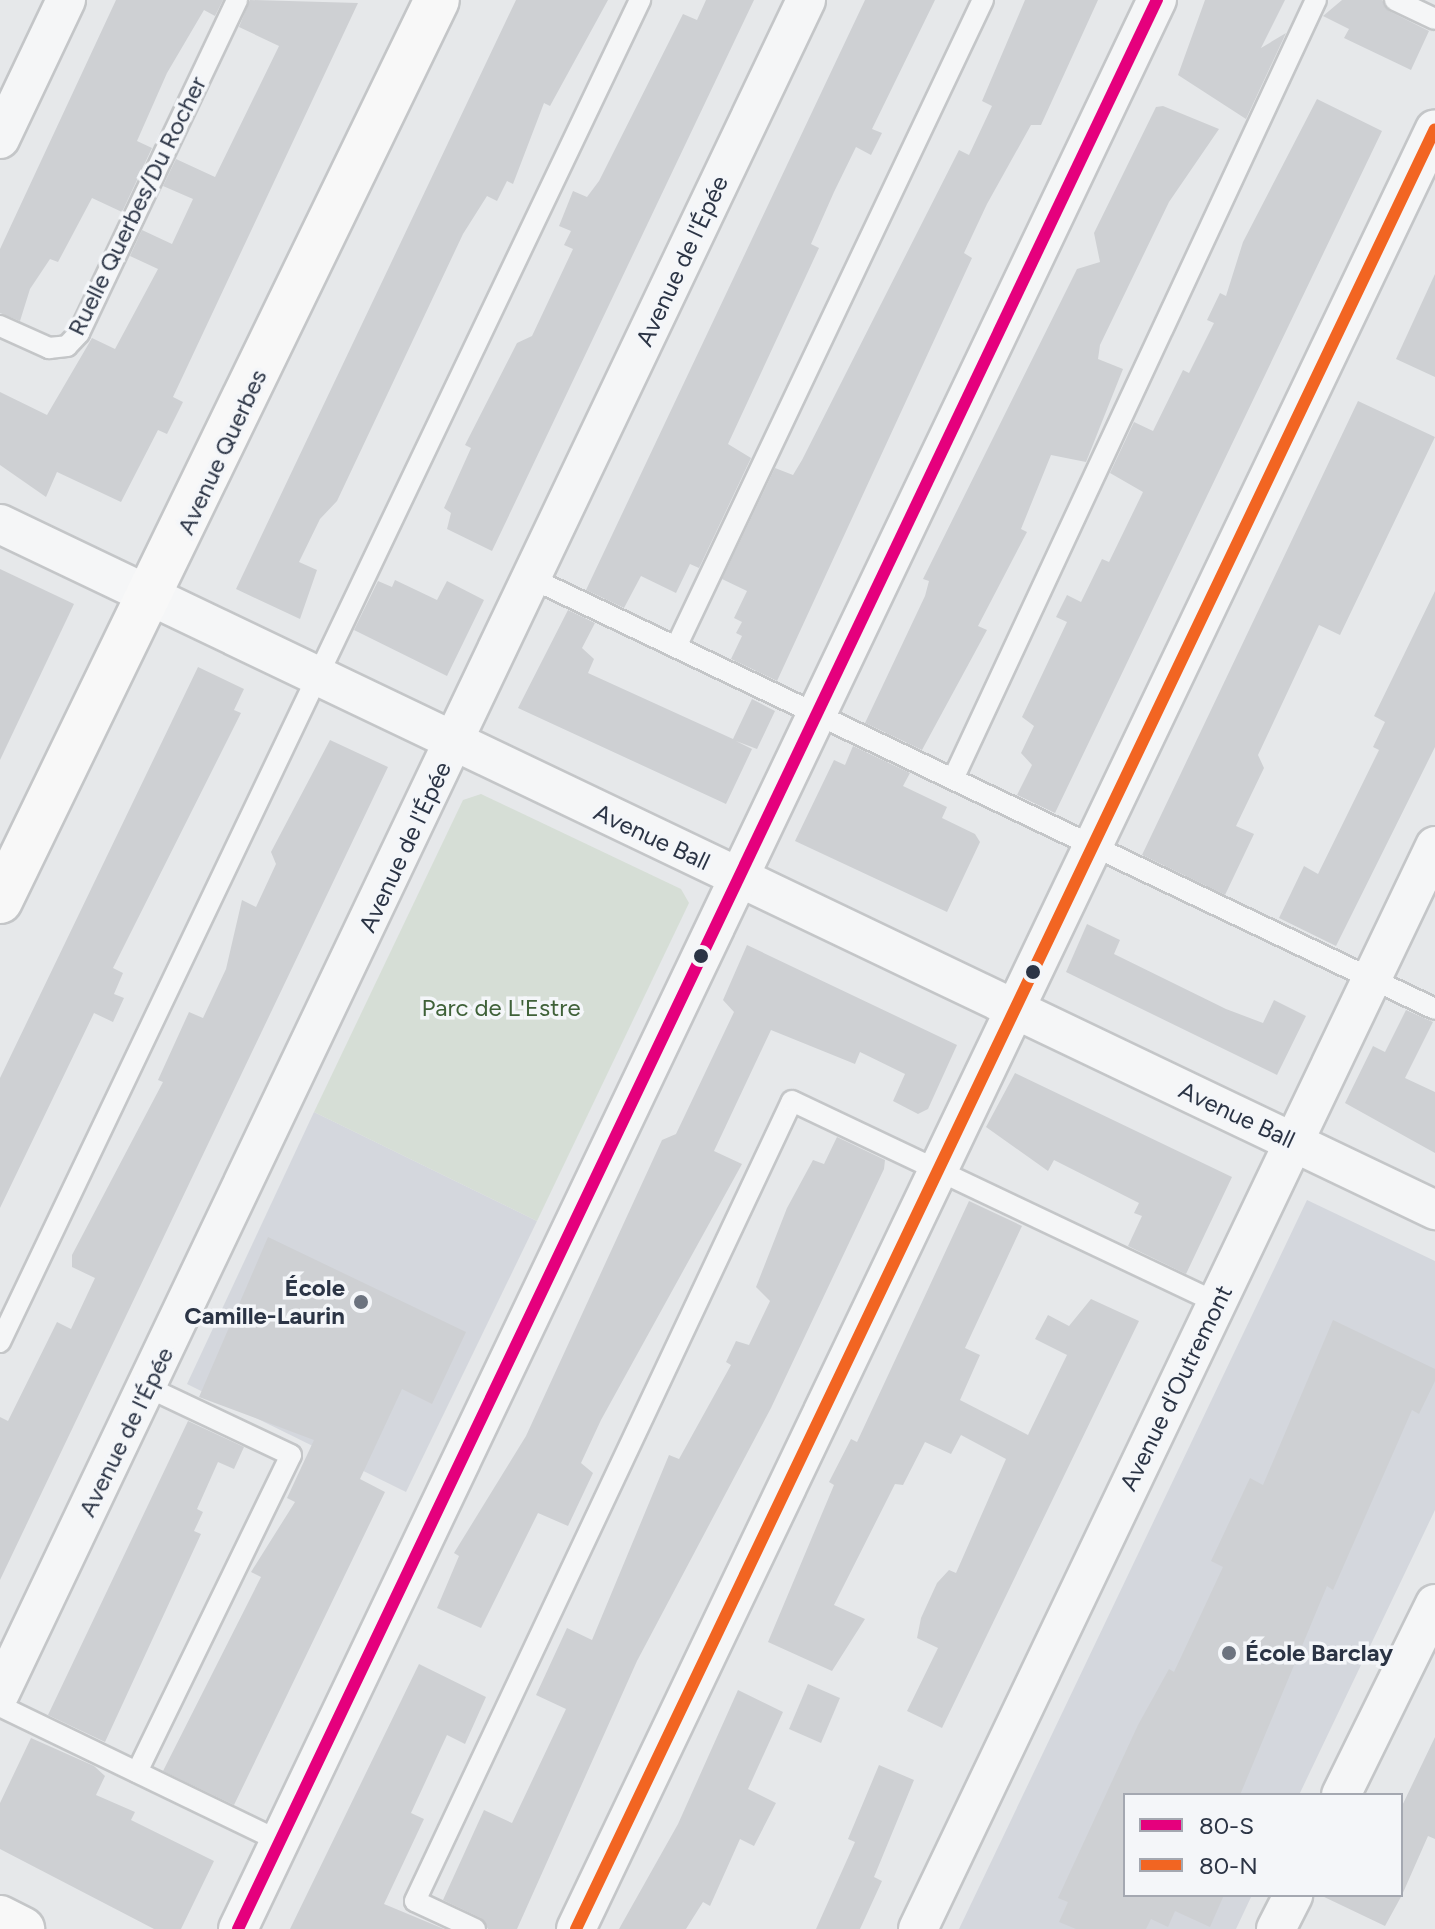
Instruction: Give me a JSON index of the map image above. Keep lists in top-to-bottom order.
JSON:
{
  "streets": {
    "street": [
      "Avenue de l'Épée",
      "Avenue Querbes",
      "Avenue Ball",
      "Avenue d'Outremont"
    ],
    "lane": ["Ruelle Querbes/Du Rocher"]
  },
  "crossings": [
    ["Avenue de l'Épée", "Avenue Ball"],
    ["Avenue Querbes", "Avenue Ball"],
    ["Avenue Ball", "Avenue d'Outremont"]
  ],
  "parks": ["Parc de L'Estre"],
  "places": ["École Camille-Laurin", "École Barclay"],
  "lines": ["transit line 80-S", "transit line 80-N"],
  "legend": ["80-S", "80-N"]
}
